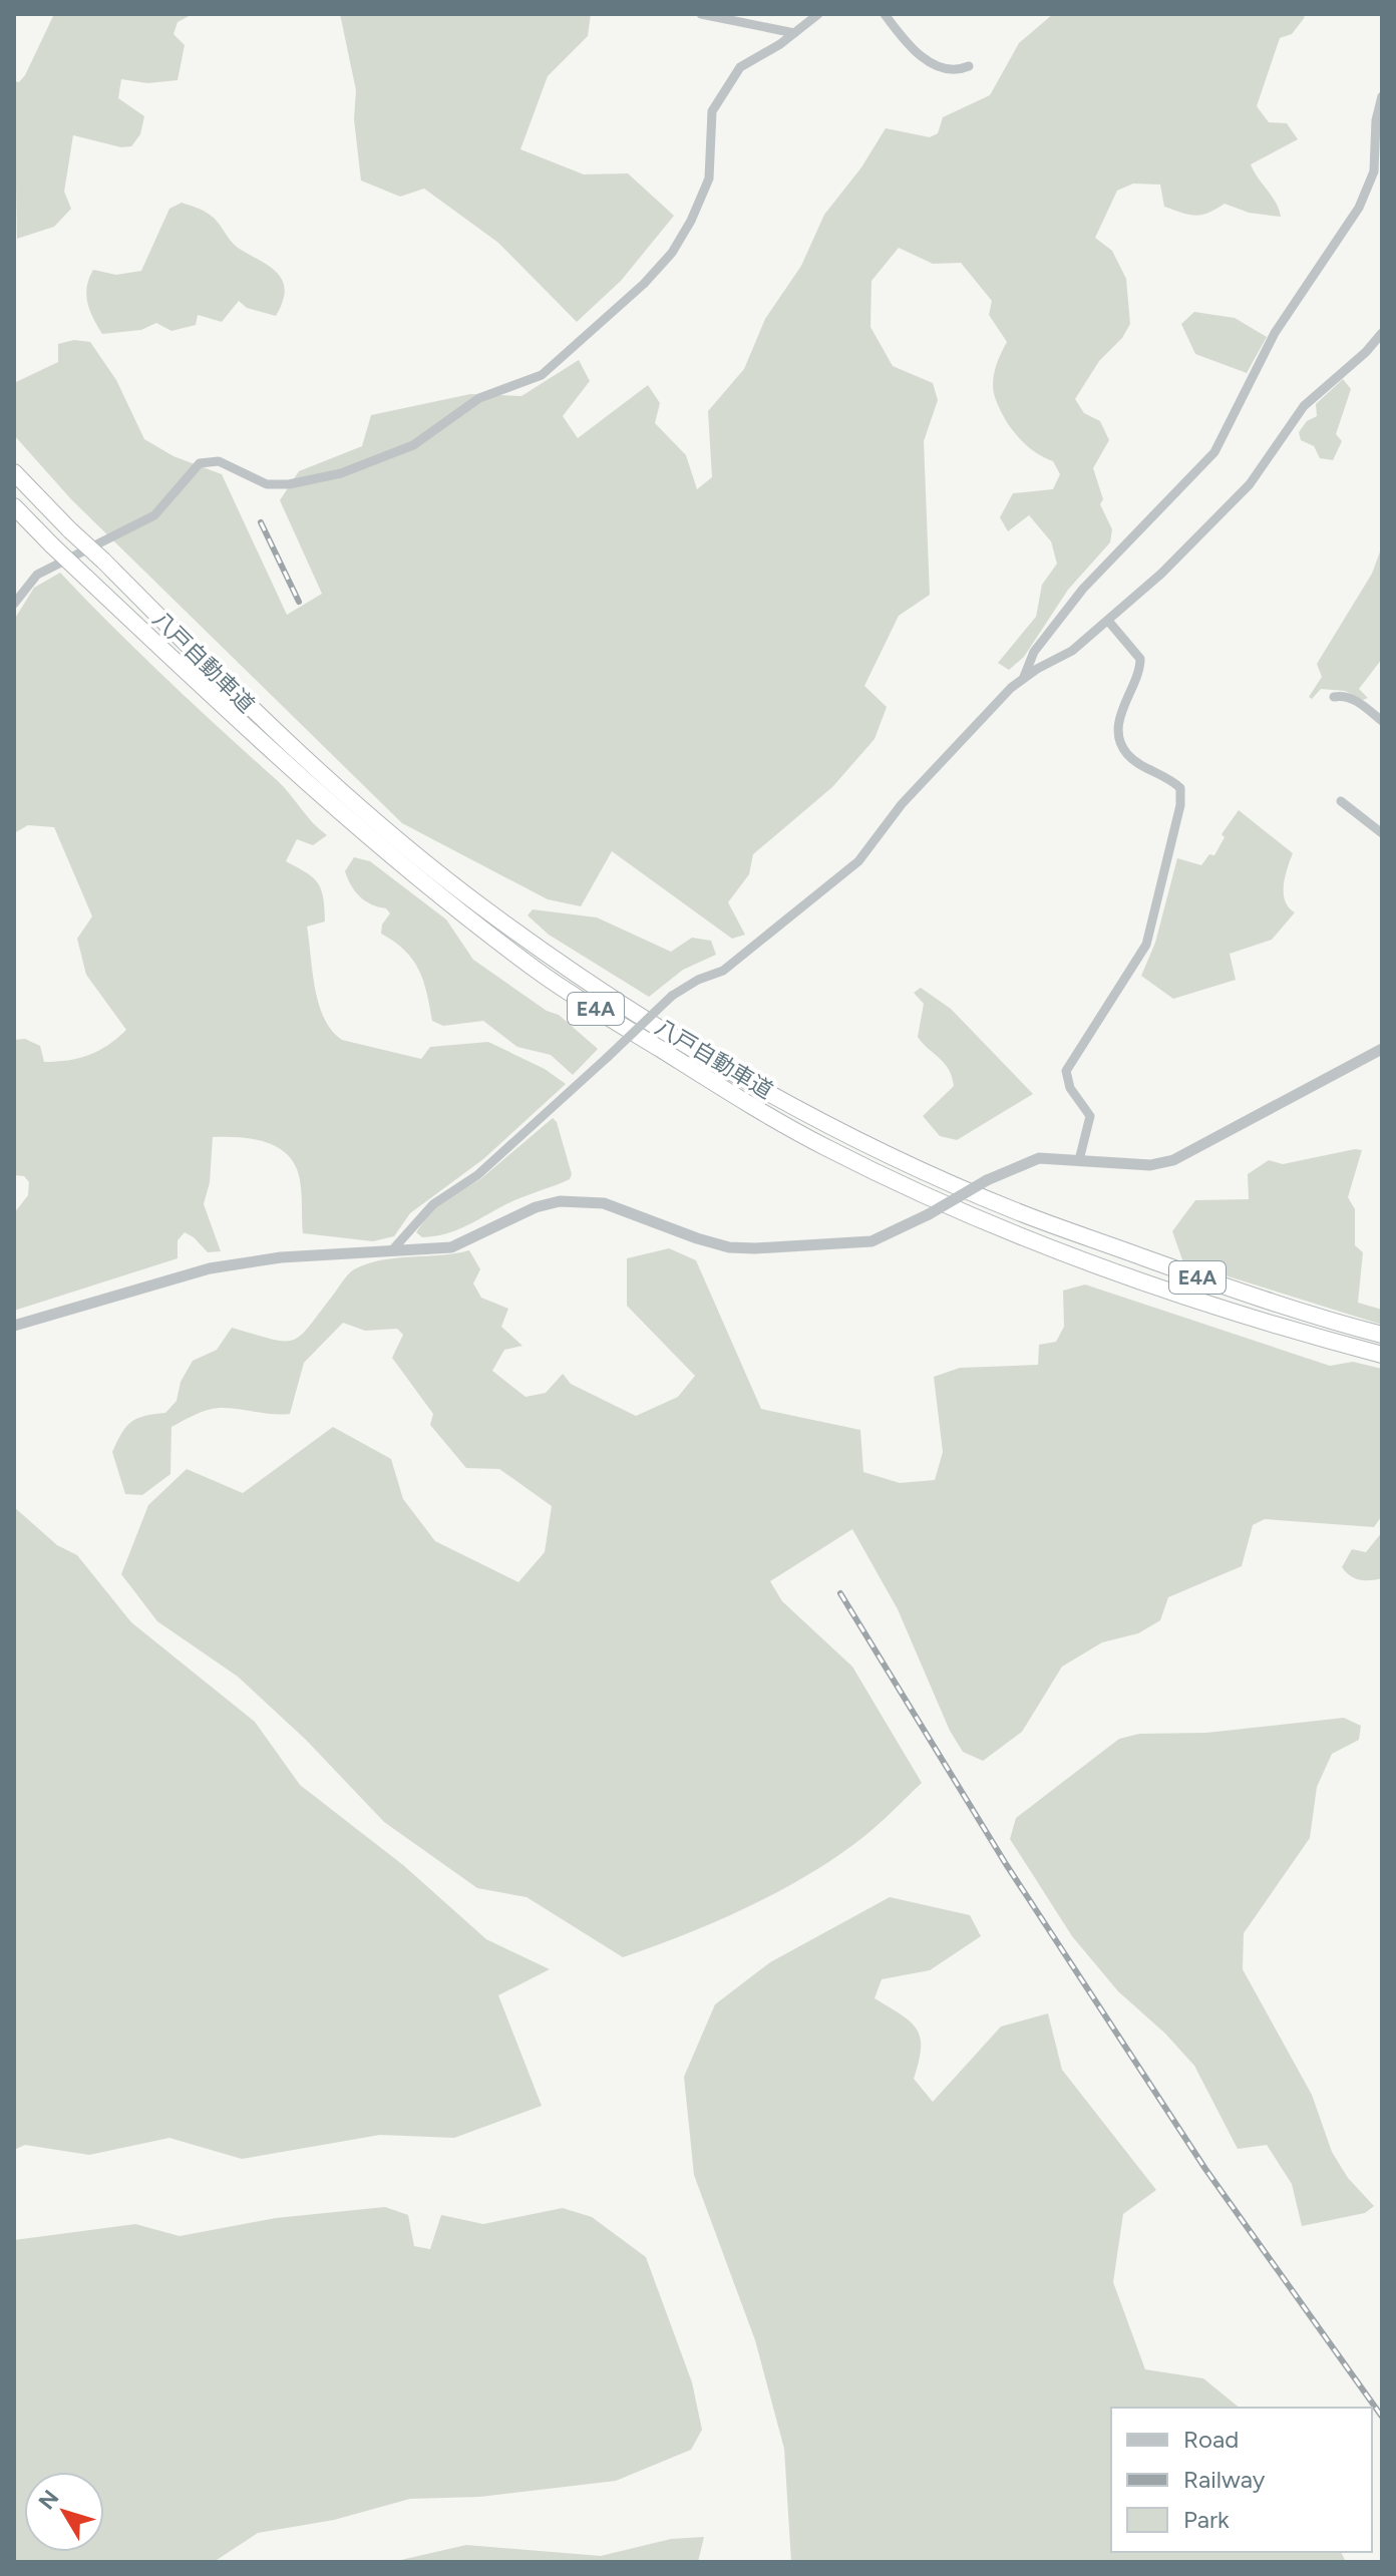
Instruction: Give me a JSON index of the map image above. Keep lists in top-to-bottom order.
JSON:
{
  "streets": {
    "highway": ["八戸自動車道", "E4A"]
  },
  "legend": ["Road", "Railway", "Park"],
  "north": "top left"
}
